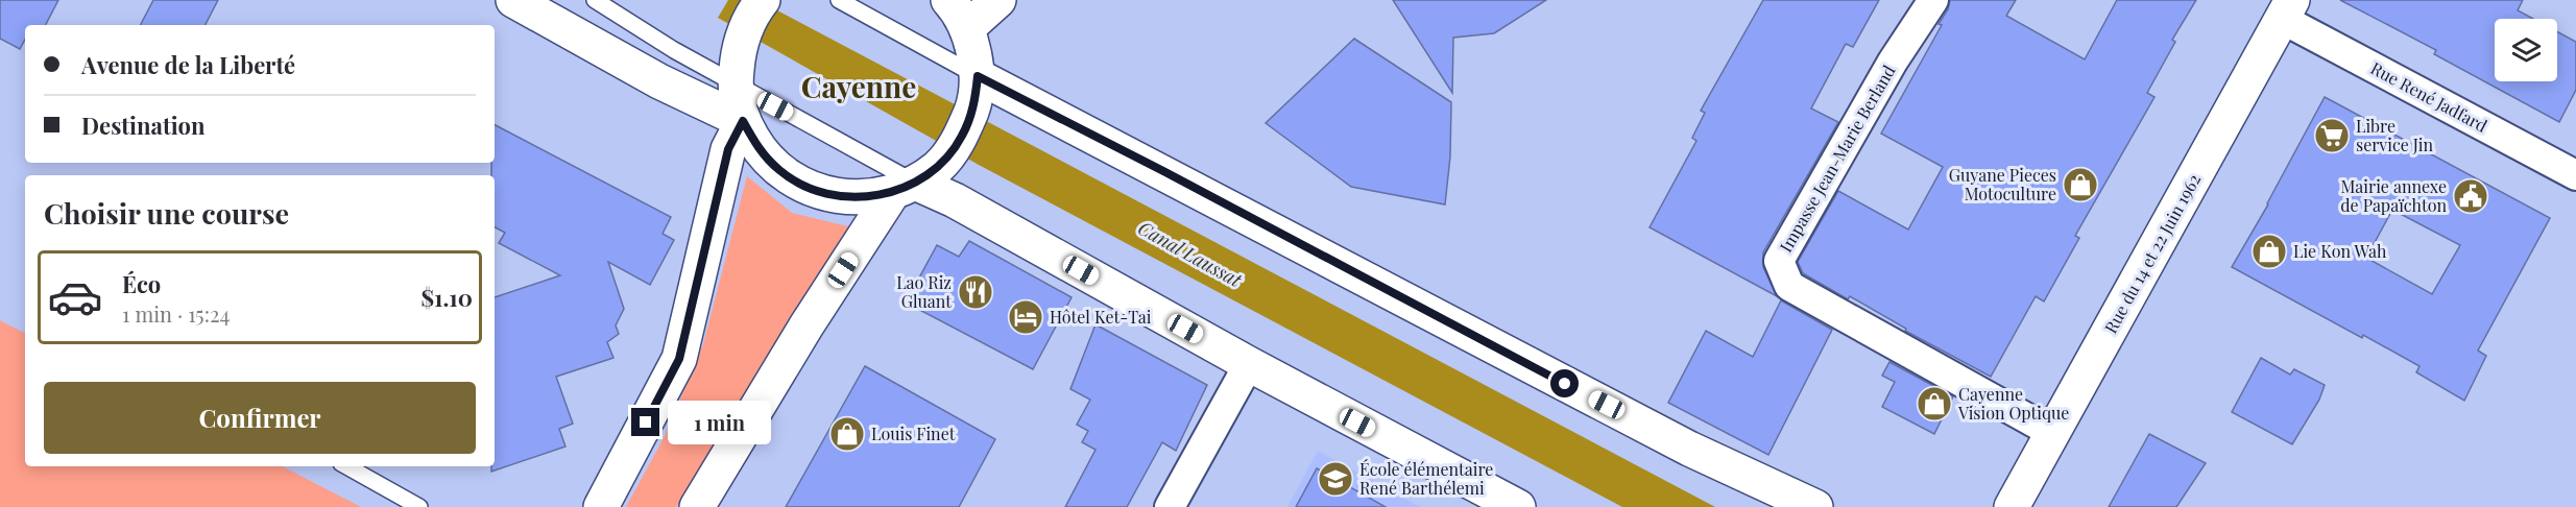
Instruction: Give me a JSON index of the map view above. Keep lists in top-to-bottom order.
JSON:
{
  "streets": {
    "street": ["Rue René Jadfard", "Impasse Jean-Marie Berland", "Rue du 14 et 22 Juin 1962"]
  },
  "crossings": [
    ["Rue René Jadfard", "Rue du 14 et 22 Juin 1962"],
    ["Impasse Jean-Marie Berland", "Rue du 14 et 22 Juin 1962"]
  ],
  "districts": ["Cayenne"],
  "water": ["Canal Laussat"],
  "places": {
    "supermarket": ["Libre service Jin"],
    "shop": [
      "Guyane Pieces Motoculture",
      "Lie Kon Wah",
      "Cayenne Vision Optique",
      "Louis Finet"
    ],
    "public building": ["Mairie annexe de Papaïchton"],
    "restaurant": ["Lao Riz Gluant"],
    "hotel": ["Hôtel Ket-Tai"],
    "school or university": ["École élémentaire René Barthélemi"]
  },
  "page": {
    "banner": ["Avenue de la Liberté", "Destination"],
    "heading": "Choisir une course",
    "list": [
      {
        "name": "Éco",
        "note": "1 min · 15:24",
        "value": "$1.10"
      }
    ],
    "buttons": "Confirmer",
    "bubble": "1 min"
  }
}
